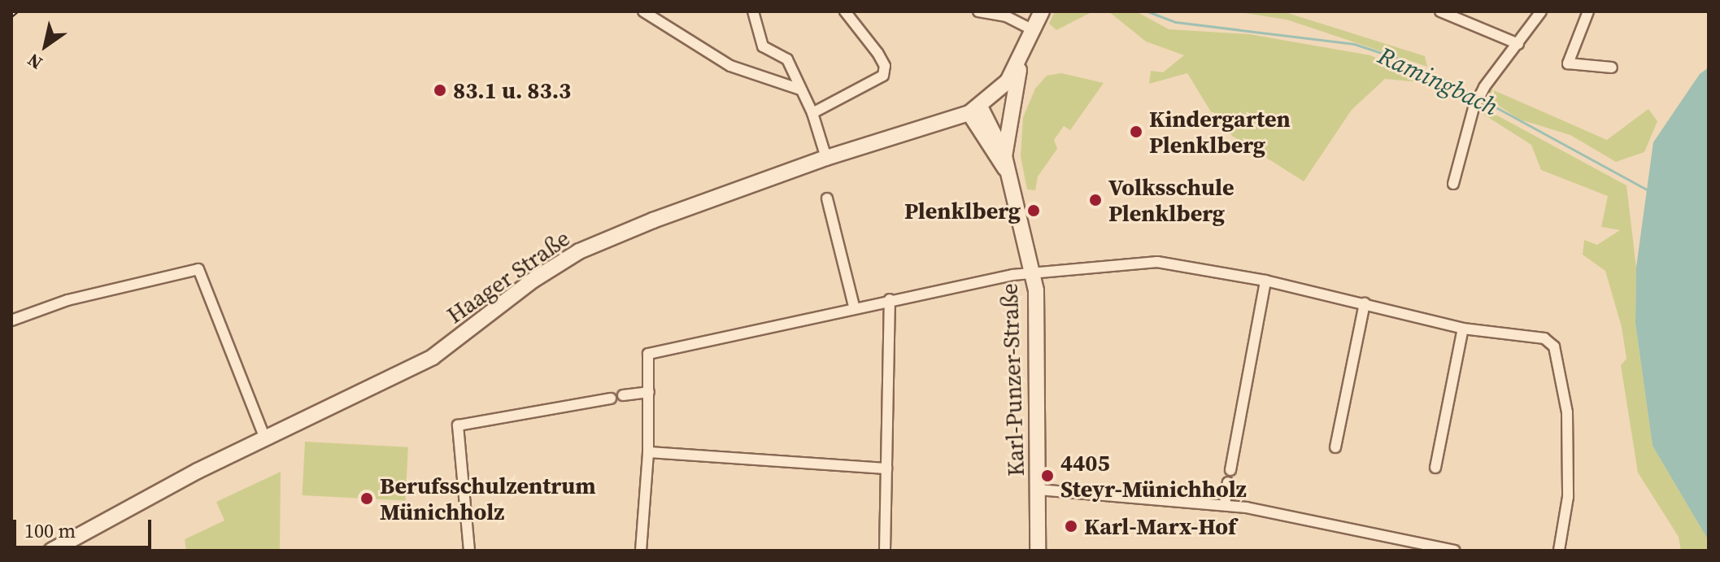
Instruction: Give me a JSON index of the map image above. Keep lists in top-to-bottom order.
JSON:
{
  "streets": {
    "main road": ["Haager Straße", "Karl-Punzer-Straße"]
  },
  "crossings": [
    ["Haager Straße", "Karl-Punzer-Straße"]
  ],
  "water": ["Ramingbach"],
  "places": [
    "83.1 u. 83.3",
    "Kindergarten Plenklberg",
    "Volksschule Plenklberg",
    "Plenklberg",
    "4405 Steyr-Münichholz",
    "Berufsschulzentrum Münichholz",
    "Karl-Marx-Hof"
  ],
  "scale_bar": "100 m",
  "north": "bottom left"
}
